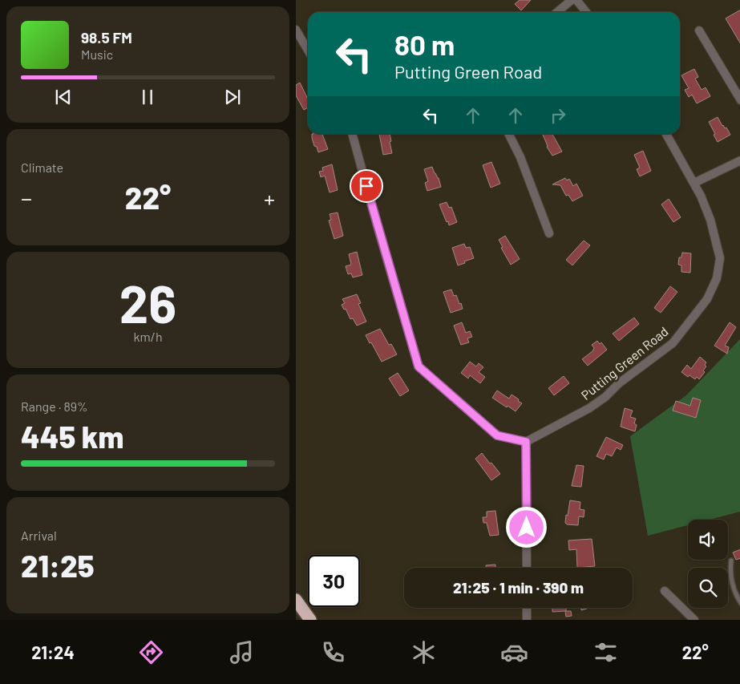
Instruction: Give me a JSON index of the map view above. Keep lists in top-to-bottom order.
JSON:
{
  "streets": {
    "street": ["Putting Green Road"]
  },
  "page": {
    "turn": ["80 m", "Putting Green Road"],
    "song": ["98.5 FM", "Music"],
    "tile": [
      "Climate",
      ["26", "km/h"],
      ["Range · 89%", "445 km"],
      ["Arrival", "21:25"]
    ],
    "heat": ["−", "22°", "+"],
    "limit": "30",
    "trip": "21:25 · 1 min · 390 m",
    "tabs": ["21:24", "22°"]
  }
}
